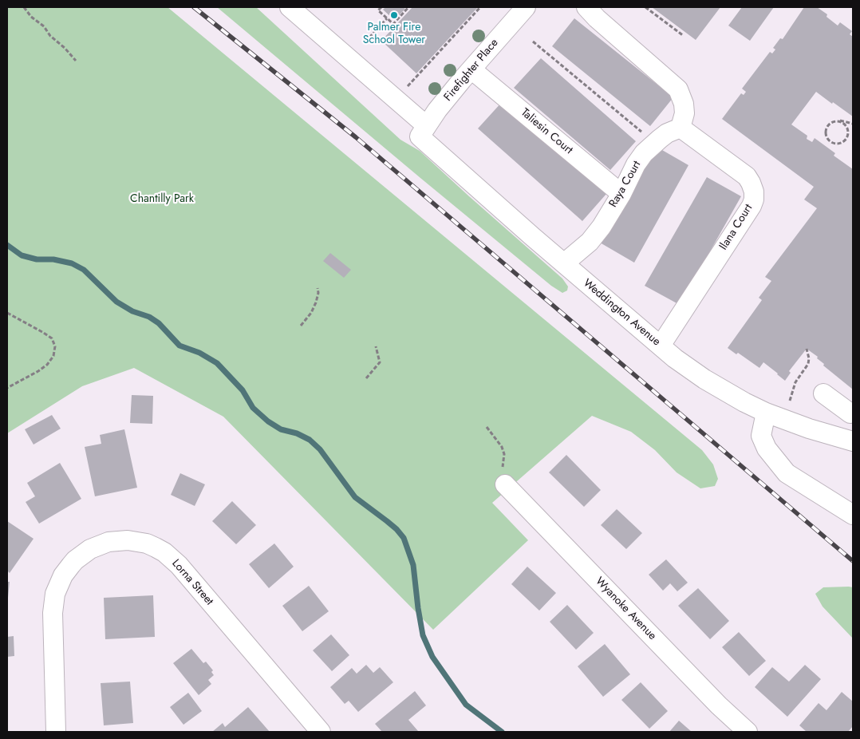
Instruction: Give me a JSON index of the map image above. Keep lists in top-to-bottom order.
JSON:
{
  "streets": {
    "street": [
      "Firefighter Place",
      "Taliesin Court",
      "Raya Court",
      "Ilana Court",
      "Weddington Avenue",
      "Lorna Street",
      "Wyanoke Avenue"
    ]
  },
  "crossings": [
    ["Firefighter Place", "Taliesin Court"],
    ["Firefighter Place", "Weddington Avenue"],
    ["Taliesin Court", "Raya Court"],
    ["Raya Court", "Ilana Court"],
    ["Raya Court", "Weddington Avenue"],
    ["Ilana Court", "Weddington Avenue"]
  ],
  "parks": ["Chantilly Park"],
  "places": ["Palmer Fire School Tower"]
}
